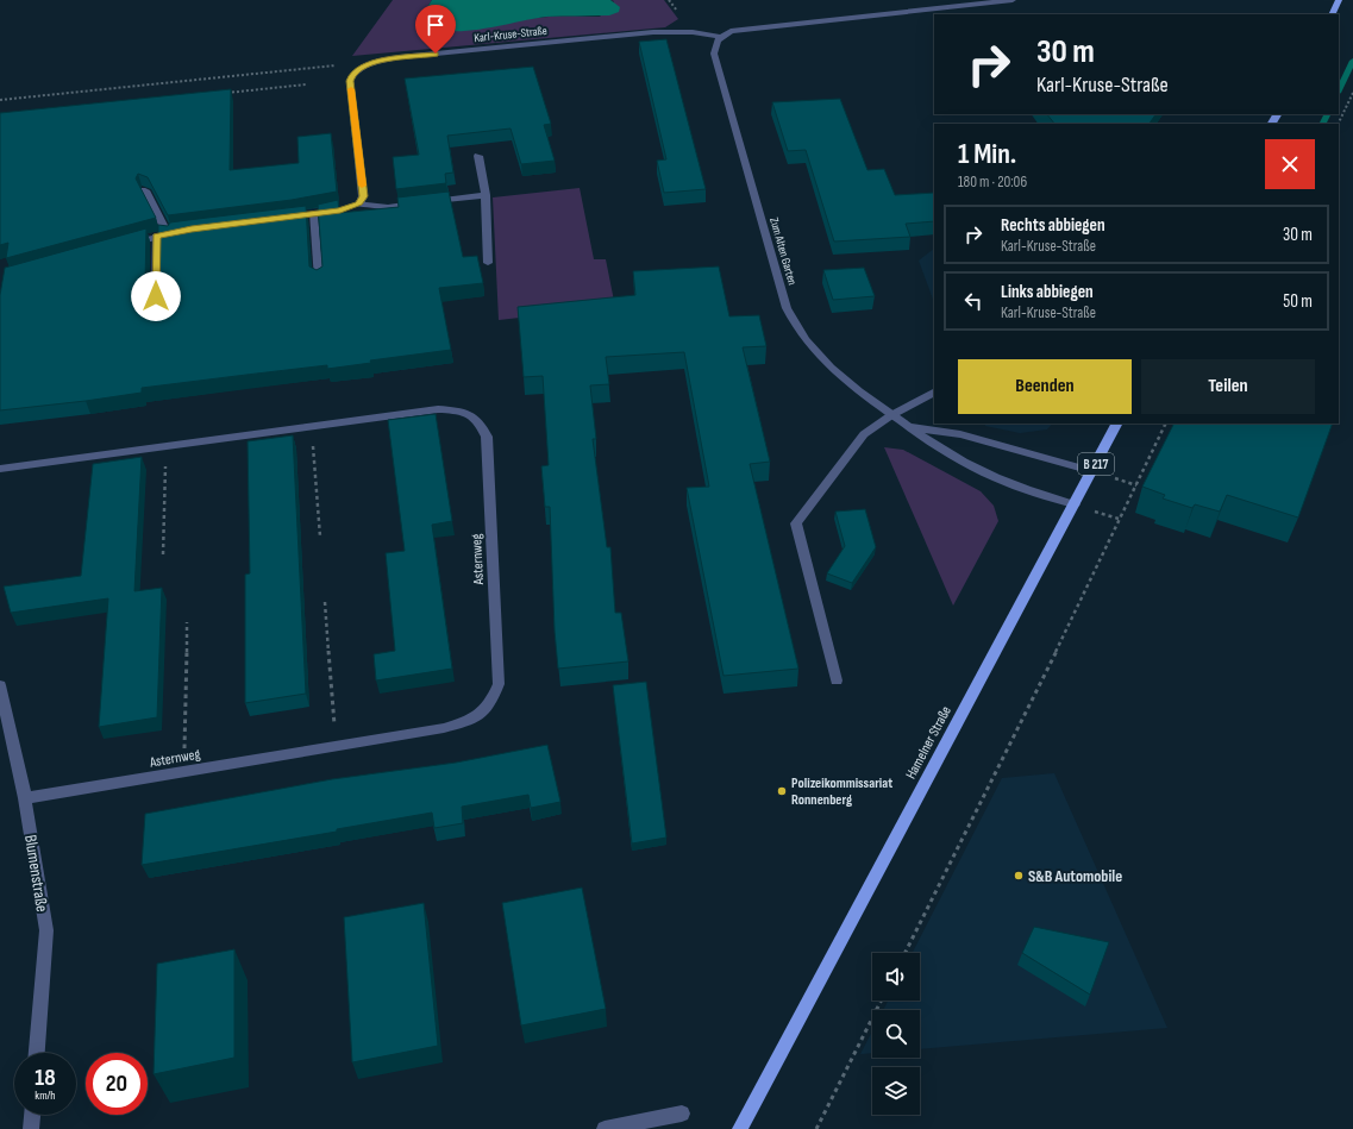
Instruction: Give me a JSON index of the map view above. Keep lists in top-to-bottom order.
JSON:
{
  "streets": {
    "main road": ["B 217", "Hamelner Straße"],
    "street": [
      "Karl-Kruse-Straße",
      "Zum Alten Garten",
      "Asternweg",
      "Blumenstraße"
    ]
  },
  "crossings": [
    ["Karl-Kruse-Straße", "Zum Alten Garten"],
    ["Zum Alten Garten", "Hamelner Straße"],
    ["Asternweg", "Blumenstraße"]
  ],
  "places": ["Polizeikommissariat Ronnenberg", "S&B Automobile"],
  "page": {
    "turn": ["30 m", "Karl-Kruse-Straße"],
    "heading": ["1 Min.", "180 m · 20:06"],
    "list": [
      {
        "name": "Rechts abbiegen",
        "note": "Karl-Kruse-Straße",
        "value": "30 m"
      },
      {
        "name": "Links abbiegen",
        "note": "Karl-Kruse-Straße",
        "value": "50 m"
      }
    ],
    "buttons": ["Beenden", "Teilen"],
    "speed": "18 km/h",
    "limit": "20"
  }
}
